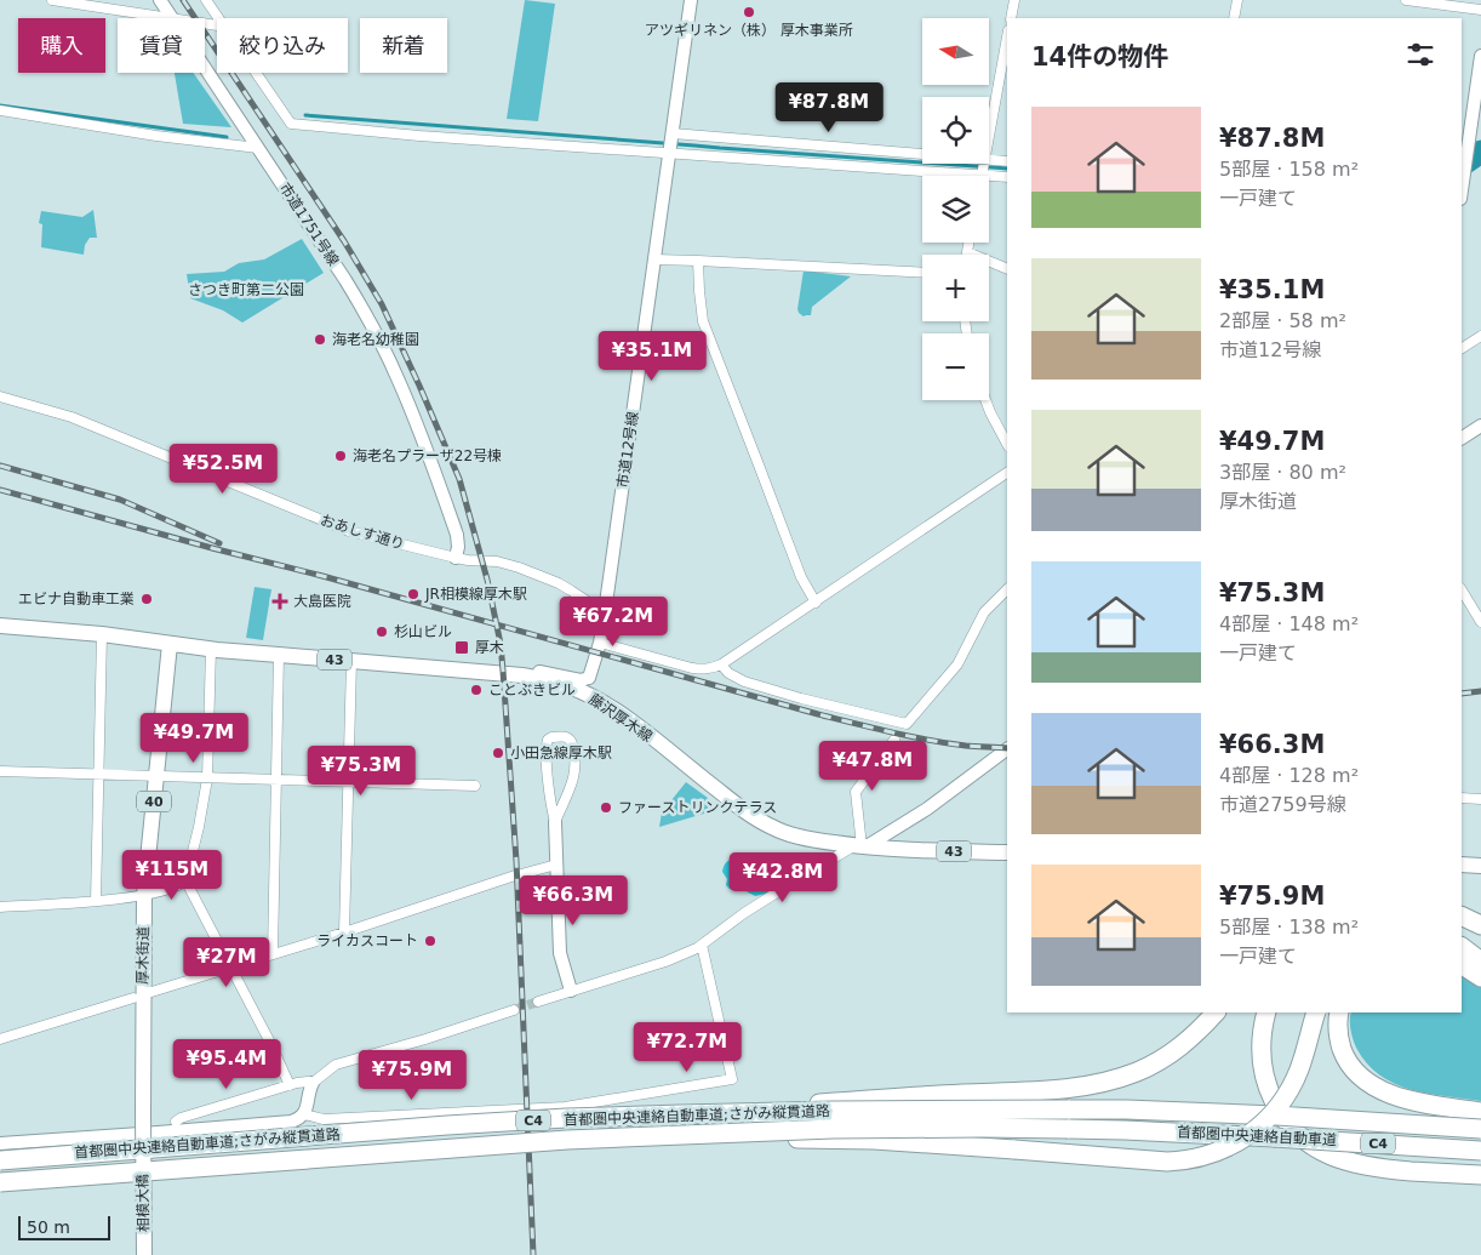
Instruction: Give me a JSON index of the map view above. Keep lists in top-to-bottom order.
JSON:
{
  "streets": {
    "highway": ["首都圏中央連絡自動車道;さがみ縦貫道路", "C4", "首都圏中央連絡自動車道"],
    "main road": [
      "43",
      "藤沢厚木線",
      "40",
      "厚木街道",
      "相模大橋"
    ],
    "street": ["市道1751号線", "市道12号線", "おあしす通り"]
  },
  "crossings": [
    ["市道1751号線", "おあしす通り"],
    ["市道12号線", "おあしす通り"],
    ["藤沢厚木線", "厚木街道"],
    ["厚木街道", "相模大橋"],
    ["首都圏中央連絡自動車道;さがみ縦貫道路", "首都圏中央連絡自動車道"]
  ],
  "parks": ["さつき町第二公園"],
  "places": {
    "other": [
      "アツギリネン（株） 厚木事業所",
      "海老名幼稚園",
      "海老名プラーザ22号棟",
      "JR相模線厚木駅",
      "エビナ自動車工業",
      "杉山ビル",
      "ことぶきビル",
      "小田急線厚木駅",
      "ファーストリンクテラス",
      "ライカスコート"
    ],
    "health": ["大島医院"],
    "transit": ["厚木"]
  },
  "scale_bar": "50 m",
  "north": "left",
  "page": {
    "map_buttons": ["+", "−"],
    "chip": [
      "購入",
      "賃貸",
      "絞り込み",
      "新着"
    ],
    "heading": "14件の物件",
    "price": [
      "¥87.8M",
      "¥35.1M",
      "¥52.5M",
      "¥67.2M",
      "¥49.7M",
      "¥47.8M",
      "¥75.3M",
      "¥115M",
      "¥42.8M",
      "¥66.3M",
      "¥27M",
      "¥72.7M",
      "¥95.4M",
      "¥75.9M"
    ],
    "list": [
      {
        "name": "¥87.8M",
        "note": "5部屋 · 158 m² · 一戸建て"
      },
      {
        "name": "¥35.1M",
        "note": "2部屋 · 58 m² · 市道12号線"
      },
      {
        "name": "¥49.7M",
        "note": "3部屋 · 80 m² · 厚木街道"
      },
      {
        "name": "¥75.3M",
        "note": "4部屋 · 148 m² · 一戸建て"
      },
      {
        "name": "¥66.3M",
        "note": "4部屋 · 128 m² · 市道2759号線"
      },
      {
        "name": "¥75.9M",
        "note": "5部屋 · 138 m² · 一戸建て"
      }
    ],
    "scale": "50 m"
  }
}
